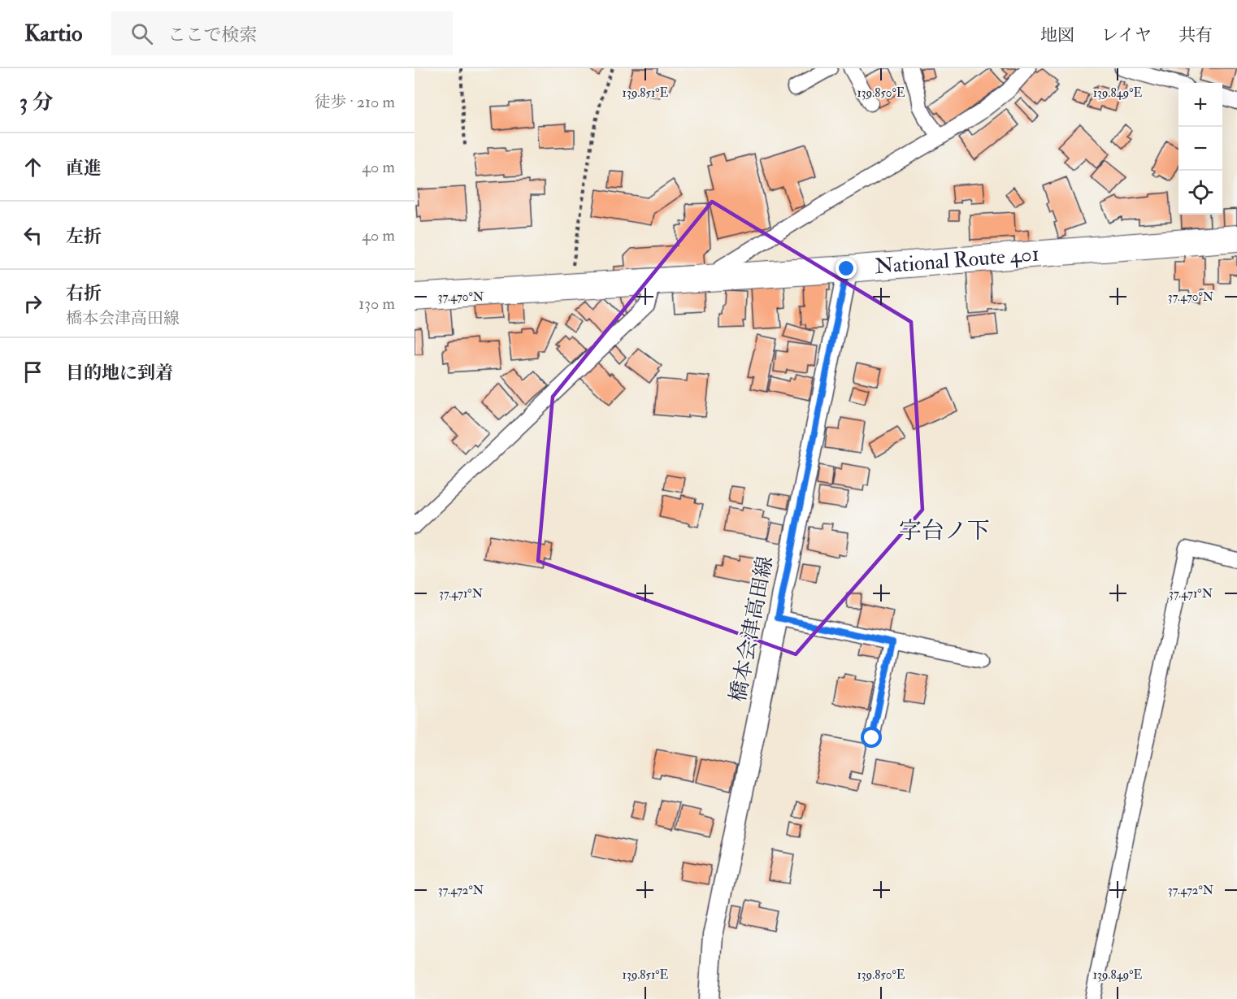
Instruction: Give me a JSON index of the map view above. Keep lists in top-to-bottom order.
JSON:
{
  "streets": {
    "highway": ["National Route 401"],
    "main road": ["橋本会津高田線"]
  },
  "crossings": [
    ["National Route 401", "橋本会津高田線"]
  ],
  "districts": ["字台ノ下"],
  "page": {
    "header": "Kartio",
    "search": "ここで検索",
    "nav": ["地図", "レイヤ", "共有"],
    "heading": ["3 分", "徒歩 · 210 m"],
    "map_buttons": ["+", "−"],
    "list": [
      ["直進", "40 m"],
      ["左折", "40 m"],
      ["右折", "橋本会津高田線", "130 m"],
      "目的地に到着"
    ]
  },
  "coordinates": [
    "139.851°E",
    "139.850°E",
    "139.849°E",
    "37.470°N",
    "37.471°N",
    "37.472°N"
  ]
}
